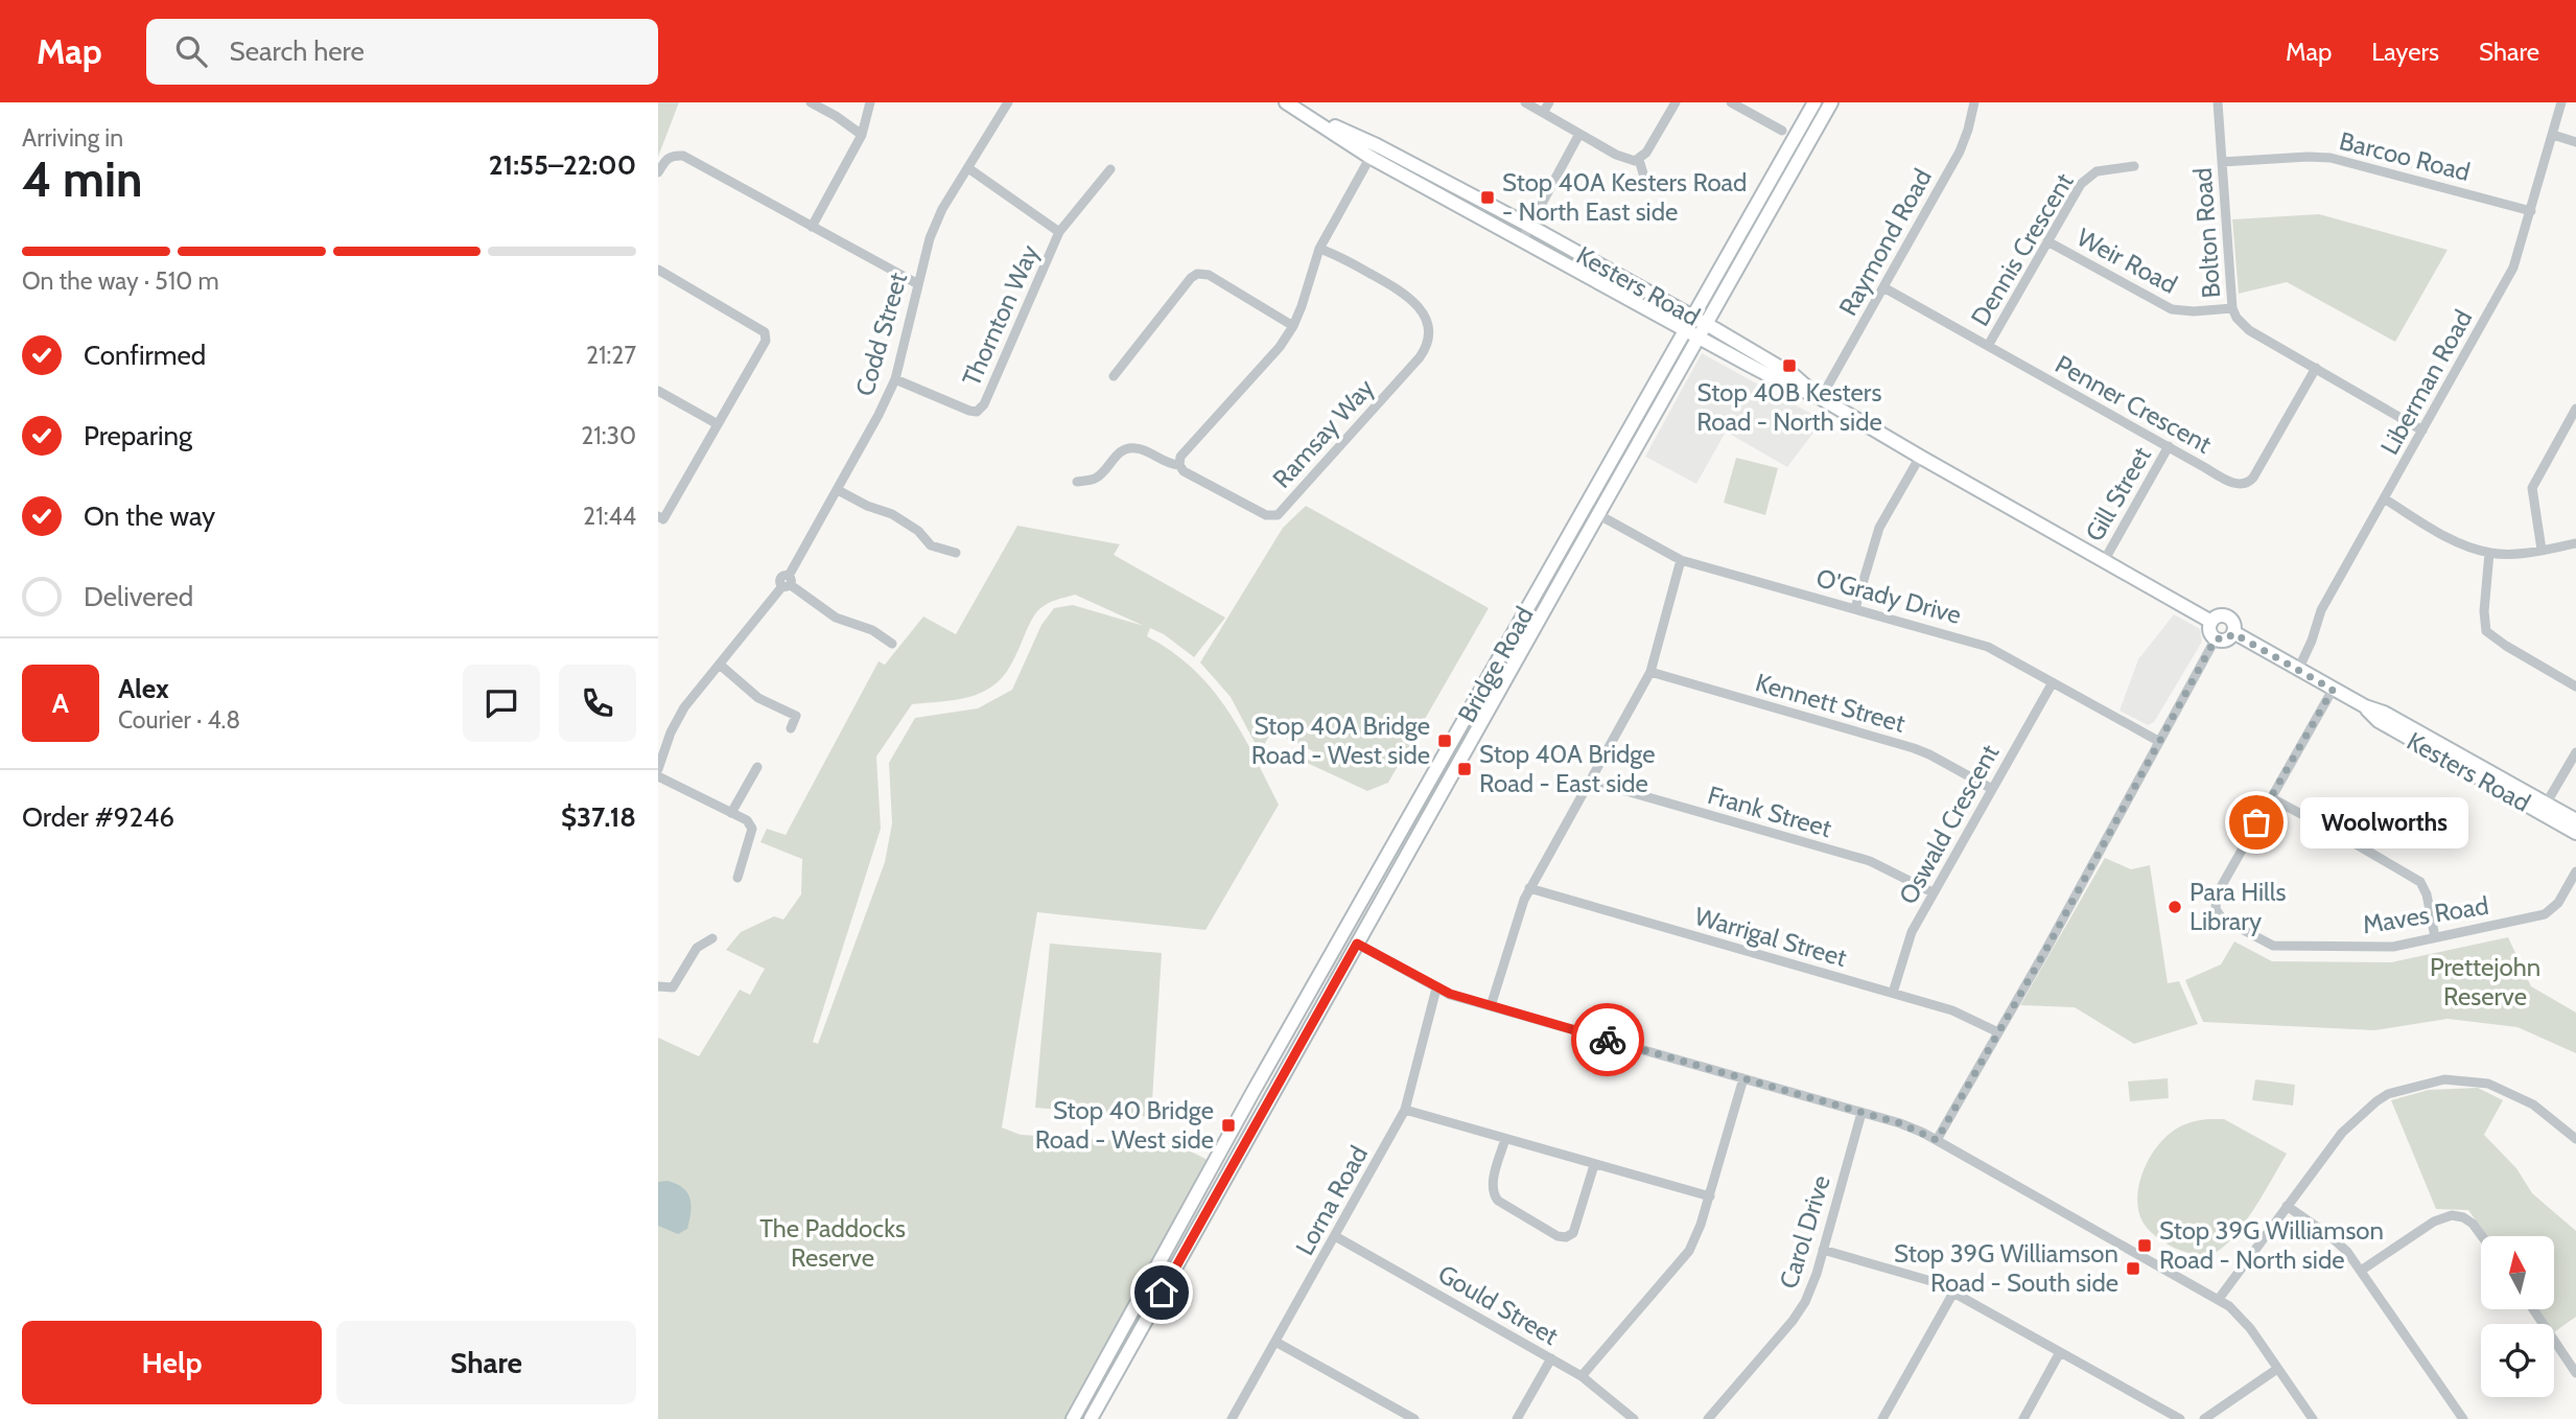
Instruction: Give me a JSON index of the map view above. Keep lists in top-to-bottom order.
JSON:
{
  "streets": {
    "main road": ["Kesters Road", "Bridge Road"],
    "street": [
      "Barcoo Road",
      "Bolton Road",
      "Raymond Road",
      "Dennis Crescent",
      "Weir Road",
      "Thornton Way",
      "Codd Street",
      "Liberman Road",
      "Penner Crescent",
      "Ramsay Way",
      "Gill Street",
      "O'Grady Drive",
      "Kennett Street",
      "Frank Street",
      "Oswald Crescent",
      "Maves Road",
      "Warrigal Street",
      "Lorna Road",
      "Carol Drive",
      "Gould Street"
    ]
  },
  "crossings": [
    ["Barcoo Road", "Bolton Road"],
    ["Barcoo Road", "Liberman Road"],
    ["Bolton Road", "Weir Road"],
    ["Bolton Road", "Liberman Road"],
    ["Bolton Road", "Penner Crescent"],
    ["Raymond Road", "Kesters Road"],
    ["Raymond Road", "Penner Crescent"],
    ["Dennis Crescent", "Weir Road"],
    ["Dennis Crescent", "Penner Crescent"],
    ["Kesters Road", "Liberman Road"],
    ["Kesters Road", "Gill Street"],
    ["Kesters Road", "Bridge Road"],
    ["Kesters Road", "Maves Road"],
    ["Thornton Way", "Codd Street"],
    ["Penner Crescent", "Gill Street"],
    ["O'Grady Drive", "Bridge Road"],
    ["O'Grady Drive", "Oswald Crescent"],
    ["Kennett Street", "Oswald Crescent"],
    ["Frank Street", "Oswald Crescent"],
    ["Oswald Crescent", "Warrigal Street"],
    ["Lorna Road", "Gould Street"]
  ],
  "parks": ["Prettejohn Reserve", "The Paddocks Reserve"],
  "places": {
    "transit": [
      "Stop 40A Kesters Road - North East side",
      "Stop 40B Kesters Road - North side",
      "Stop 40A Bridge Road - West side",
      "Stop 40A Bridge Road - East side",
      "Stop 40 Bridge Road - West side",
      "Stop 39G Williamson Road - North side",
      "Stop 39G Williamson Road - South side"
    ],
    "other": ["Woolworths", "Para Hills Library"]
  },
  "north": "top",
  "page": {
    "header": "Map",
    "search": "Search here",
    "nav": ["Map", "Layers", "Share"],
    "heading": ["4 min", "Arriving in", "21:55–22:00"],
    "panel": [
      "Alex",
      "Courier · 4.8",
      "Order #9246",
      "$37.18"
    ],
    "bar": "On the way · 510 m",
    "list": [
      ["Confirmed", "21:27"],
      ["Preparing", "21:30"],
      ["On the way", "21:44"],
      "Delivered"
    ],
    "round": "A",
    "bubble": "Woolworths",
    "buttons": ["Help", "Share"]
  }
}
